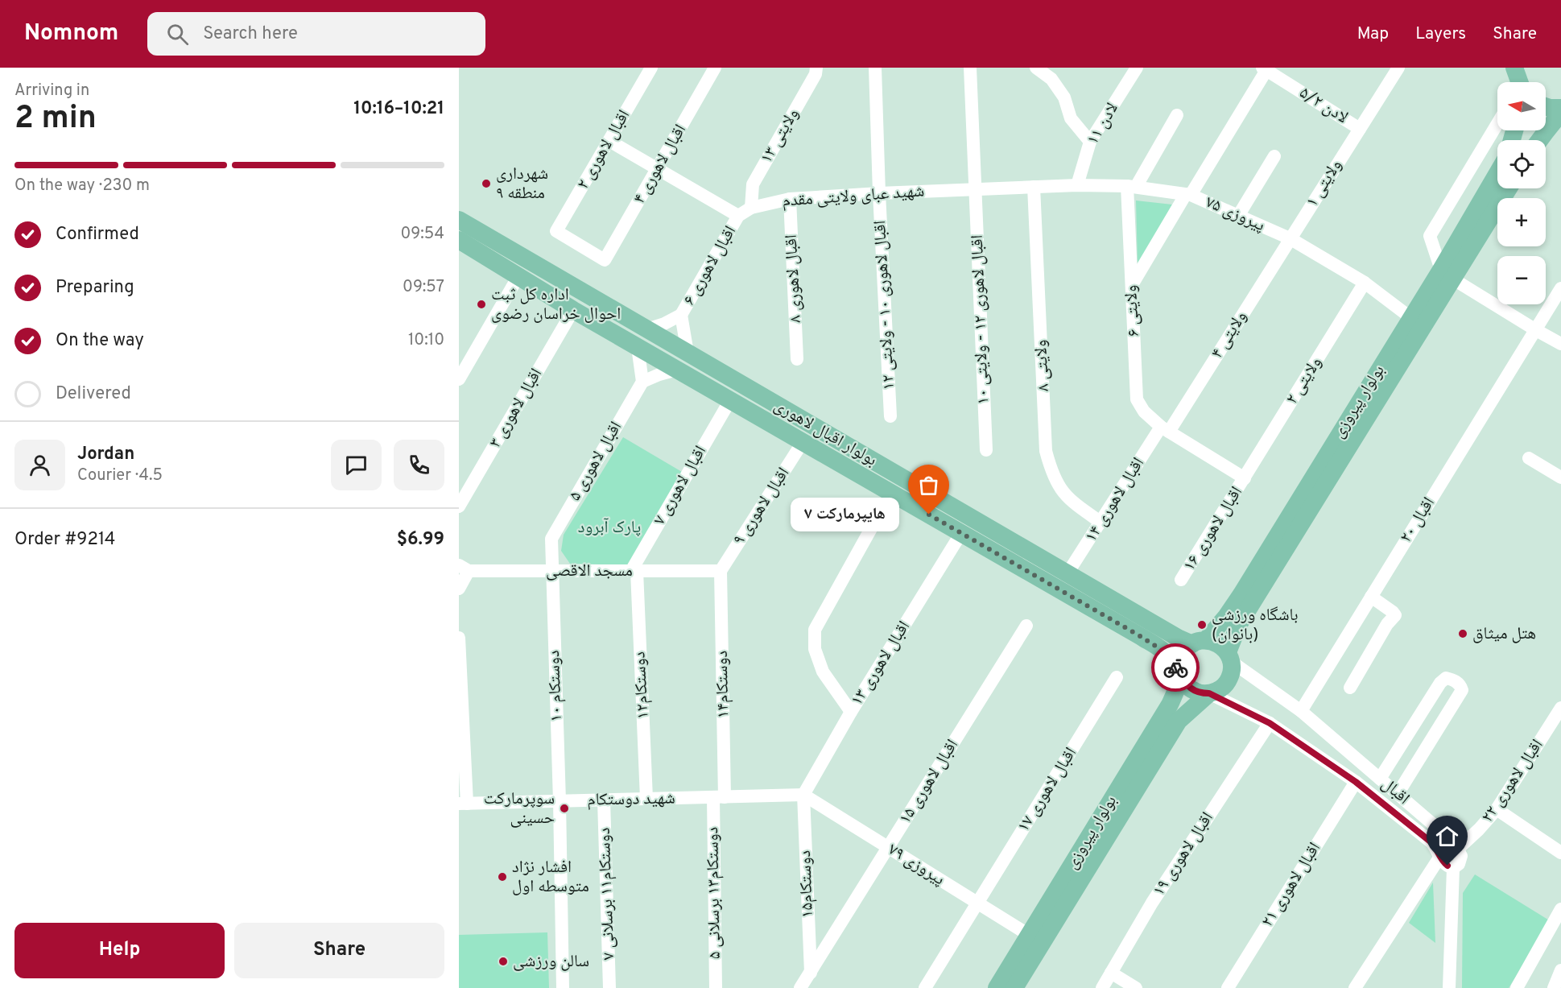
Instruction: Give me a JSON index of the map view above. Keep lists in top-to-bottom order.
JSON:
{
  "streets": {
    "main road": ["بولوار پیروزی", "بولوار اقبال لاهوری"],
    "street": [
      "لادن ۵/۲",
      "لادن ۱۱",
      "ولایتی ۱۳",
      "اقبال لاهوری ۲",
      "اقبال لاهوری ۴",
      "ولایتی ۱",
      "شهید عبای ولایتی مقدم",
      "پیروزی ۷۵",
      "اقبال لاهوری ۶",
      "اقبال لاهوری ۸",
      "اقبال لاهوری ۱۰ - ولایتی ۱۲",
      "ولایتی ۶",
      "اقبال لاهوری ۱۲ - ولایتی ۱۰",
      "ولایتی ۴",
      "ولایتی ۸",
      "ولایتی ۲",
      "اقبال لاهوری ۳",
      "اقبال لاهوری ۵",
      "اقبال لاهوری ۷",
      "اقبال لاهوری ۱۴",
      "اقبال لاهوری ۹",
      "اقبال ۲۰",
      "اقبال لاهوری ۱۶",
      "مسجد الاقصی",
      "اقبال لاهوری ۱۳",
      "دوستکام۱۴",
      "دوستکام۱۲",
      "دوستکام ۱۰",
      "اقبال لاهوری ۲۲",
      "اقبال لاهوری ۱۵",
      "اقبال لاهوری ۱۷",
      "اقبال",
      "شهید دوستکام",
      "اقبال لاهوری ۱۹",
      "پیروزی ۷۹",
      "دوستکام۱۵",
      "اقبال لاهوری ۲۱",
      "دوستکام۱۳ برسلانی ۵",
      "دوستکام۱۱ برسلانی ۷"
    ]
  },
  "crossings": [
    ["لادن ۵/۲", "ولایتی ۱"],
    ["لادن ۱۱", "پیروزی ۷۵"],
    ["ولایتی ۱۳", "شهید عبای ولایتی مقدم"],
    ["اقبال لاهوری ۲", "اقبال لاهوری ۴"],
    ["ولایتی ۱", "پیروزی ۷۵"],
    ["ولایتی ۱", "ولایتی ۴"],
    ["شهید عبای ولایتی مقدم", "پیروزی ۷۵"],
    ["شهید عبای ولایتی مقدم", "اقبال لاهوری ۶"],
    ["شهید عبای ولایتی مقدم", "اقبال لاهوری ۸"],
    ["شهید عبای ولایتی مقدم", "اقبال لاهوری ۱۰ - ولایتی ۱۲"],
    ["شهید عبای ولایتی مقدم", "اقبال لاهوری ۱۲ - ولایتی ۱۰"],
    ["شهید عبای ولایتی مقدم", "ولایتی ۸"],
    ["پیروزی ۷۵", "ولایتی ۶"],
    ["پیروزی ۷۵", "ولایتی ۴"],
    ["پیروزی ۷۵", "ولایتی ۸"],
    ["پیروزی ۷۵", "ولایتی ۲"],
    ["پیروزی ۷۵", "بولوار پیروزی"],
    ["ولایتی ۶", "ولایتی ۴"],
    ["ولایتی ۶", "ولایتی ۲"],
    ["ولایتی ۶", "اقبال لاهوری ۱۴"],
    ["ولایتی ۶", "اقبال لاهوری ۱۶"],
    ["ولایتی ۴", "اقبال لاهوری ۱۴"],
    ["ولایتی ۸", "اقبال لاهوری ۱۴"],
    ["ولایتی ۲", "اقبال لاهوری ۱۶"],
    ["بولوار پیروزی", "بولوار اقبال لاهوری"],
    ["بولوار پیروزی", "اقبال"],
    ["بولوار پیروزی", "پیروزی ۷۹"],
    ["اقبال لاهوری ۳", "بولوار اقبال لاهوری"],
    ["بولوار اقبال لاهوری", "اقبال لاهوری ۷"],
    ["بولوار اقبال لاهوری", "اقبال لاهوری ۱۴"],
    ["بولوار اقبال لاهوری", "اقبال لاهوری ۹"],
    ["بولوار اقبال لاهوری", "اقبال لاهوری ۱۳"],
    ["بولوار اقبال لاهوری", "اقبال"],
    ["اقبال لاهوری ۵", "مسجد الاقصی"],
    ["اقبال لاهوری ۵", "دوستکام ۱۰"],
    ["اقبال لاهوری ۷", "مسجد الاقصی"],
    ["اقبال لاهوری ۷", "دوستکام۱۲"],
    ["اقبال لاهوری ۹", "مسجد الاقصی"],
    ["اقبال لاهوری ۹", "دوستکام۱۴"],
    ["اقبال ۲۰", "اقبال"],
    ["مسجد الاقصی", "دوستکام۱۴"],
    ["مسجد الاقصی", "دوستکام۱۲"],
    ["مسجد الاقصی", "دوستکام ۱۰"],
    ["اقبال لاهوری ۱۳", "شهید دوستکام"],
    ["اقبال لاهوری ۱۳", "پیروزی ۷۹"],
    ["اقبال لاهوری ۱۳", "دوستکام۱۵"],
    ["دوستکام۱۴", "شهید دوستکام"],
    ["دوستکام۱۴", "دوستکام۱۳ برسلانی ۵"],
    ["دوستکام۱۲", "شهید دوستکام"],
    ["دوستکام ۱۰", "شهید دوستکام"],
    ["اقبال لاهوری ۲۲", "اقبال"],
    ["اقبال لاهوری ۱۵", "پیروزی ۷۹"],
    ["اقبال لاهوری ۱۵", "دوستکام۱۵"],
    ["اقبال لاهوری ۱۷", "پیروزی ۷۹"],
    ["اقبال", "اقبال لاهوری ۱۹"],
    ["اقبال", "اقبال لاهوری ۲۱"],
    ["شهید دوستکام", "پیروزی ۷۹"],
    ["شهید دوستکام", "دوستکام۱۵"],
    ["شهید دوستکام", "دوستکام۱۳ برسلانی ۵"],
    ["شهید دوستکام", "دوستکام۱۱ برسلانی ۷"],
    ["پیروزی ۷۹", "دوستکام۱۵"]
  ],
  "parks": ["پارک آبرود"],
  "places": [
    "شهرداری منطقه ۹",
    "اداره کل ثبت احوال خراسان رضوی",
    "هایپرمارکت ۷",
    "باشگاه ورزشی (بانوان)",
    "هتل میثاق",
    "سوپرمارکت حسینی",
    "افشار نژاد متوسطه اول",
    "سالن ورزشی"
  ],
  "north": "left",
  "page": {
    "header": "Nomnom",
    "search": "Search here",
    "nav": ["Map", "Layers", "Share"],
    "heading": ["2 min", "Arriving in", "10:16–10:21"],
    "panel": [
      "Jordan",
      "Courier · 4.5",
      "Order #9214",
      "$6.99"
    ],
    "map_buttons": ["+", "−"],
    "bar": "On the way · 230 m",
    "list": [
      ["Confirmed", "09:54"],
      ["Preparing", "09:57"],
      ["On the way", "10:10"],
      "Delivered"
    ],
    "bubble": "هایپرمارکت ۷",
    "buttons": ["Help", "Share"]
  }
}
